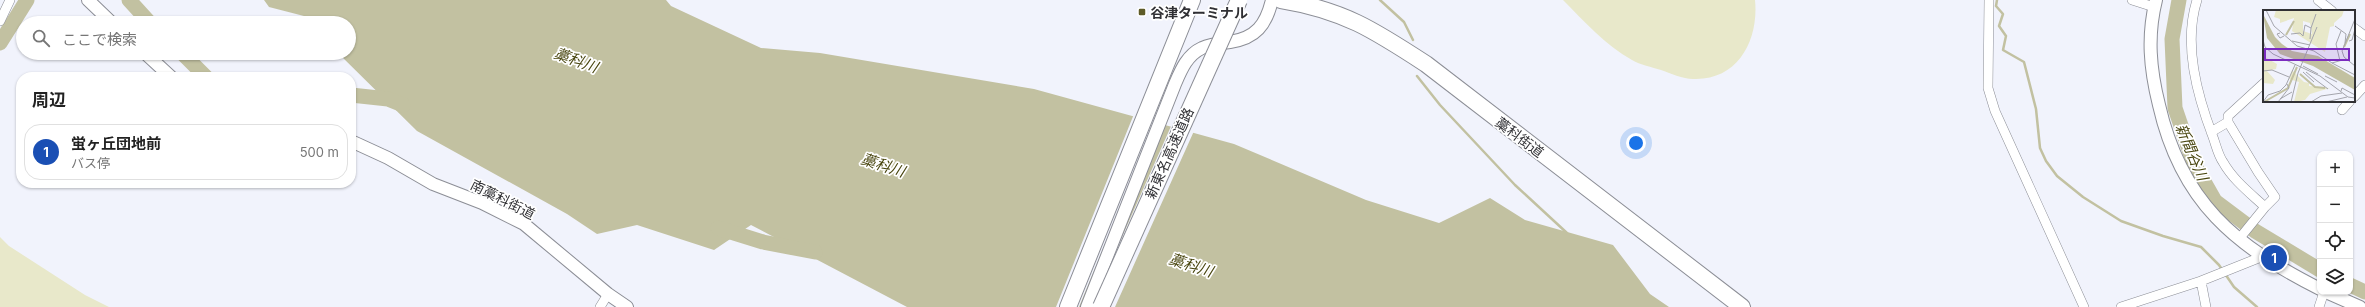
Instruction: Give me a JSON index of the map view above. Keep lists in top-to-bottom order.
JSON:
{
  "streets": {
    "highway": ["藁科街道", "新東名高速道路"],
    "street": ["南藁科街道"]
  },
  "water": ["藁科川", "新間谷川"],
  "places": {
    "transit": ["谷津ターミナル"]
  },
  "page": {
    "search": "ここで検索",
    "heading": "周辺",
    "list": [
      {
        "mark": "1",
        "name": "蛍ヶ丘団地前",
        "note": "バス停",
        "value": "500 m"
      }
    ],
    "map_buttons": ["+", "−"],
    "pins": "1"
  }
}
